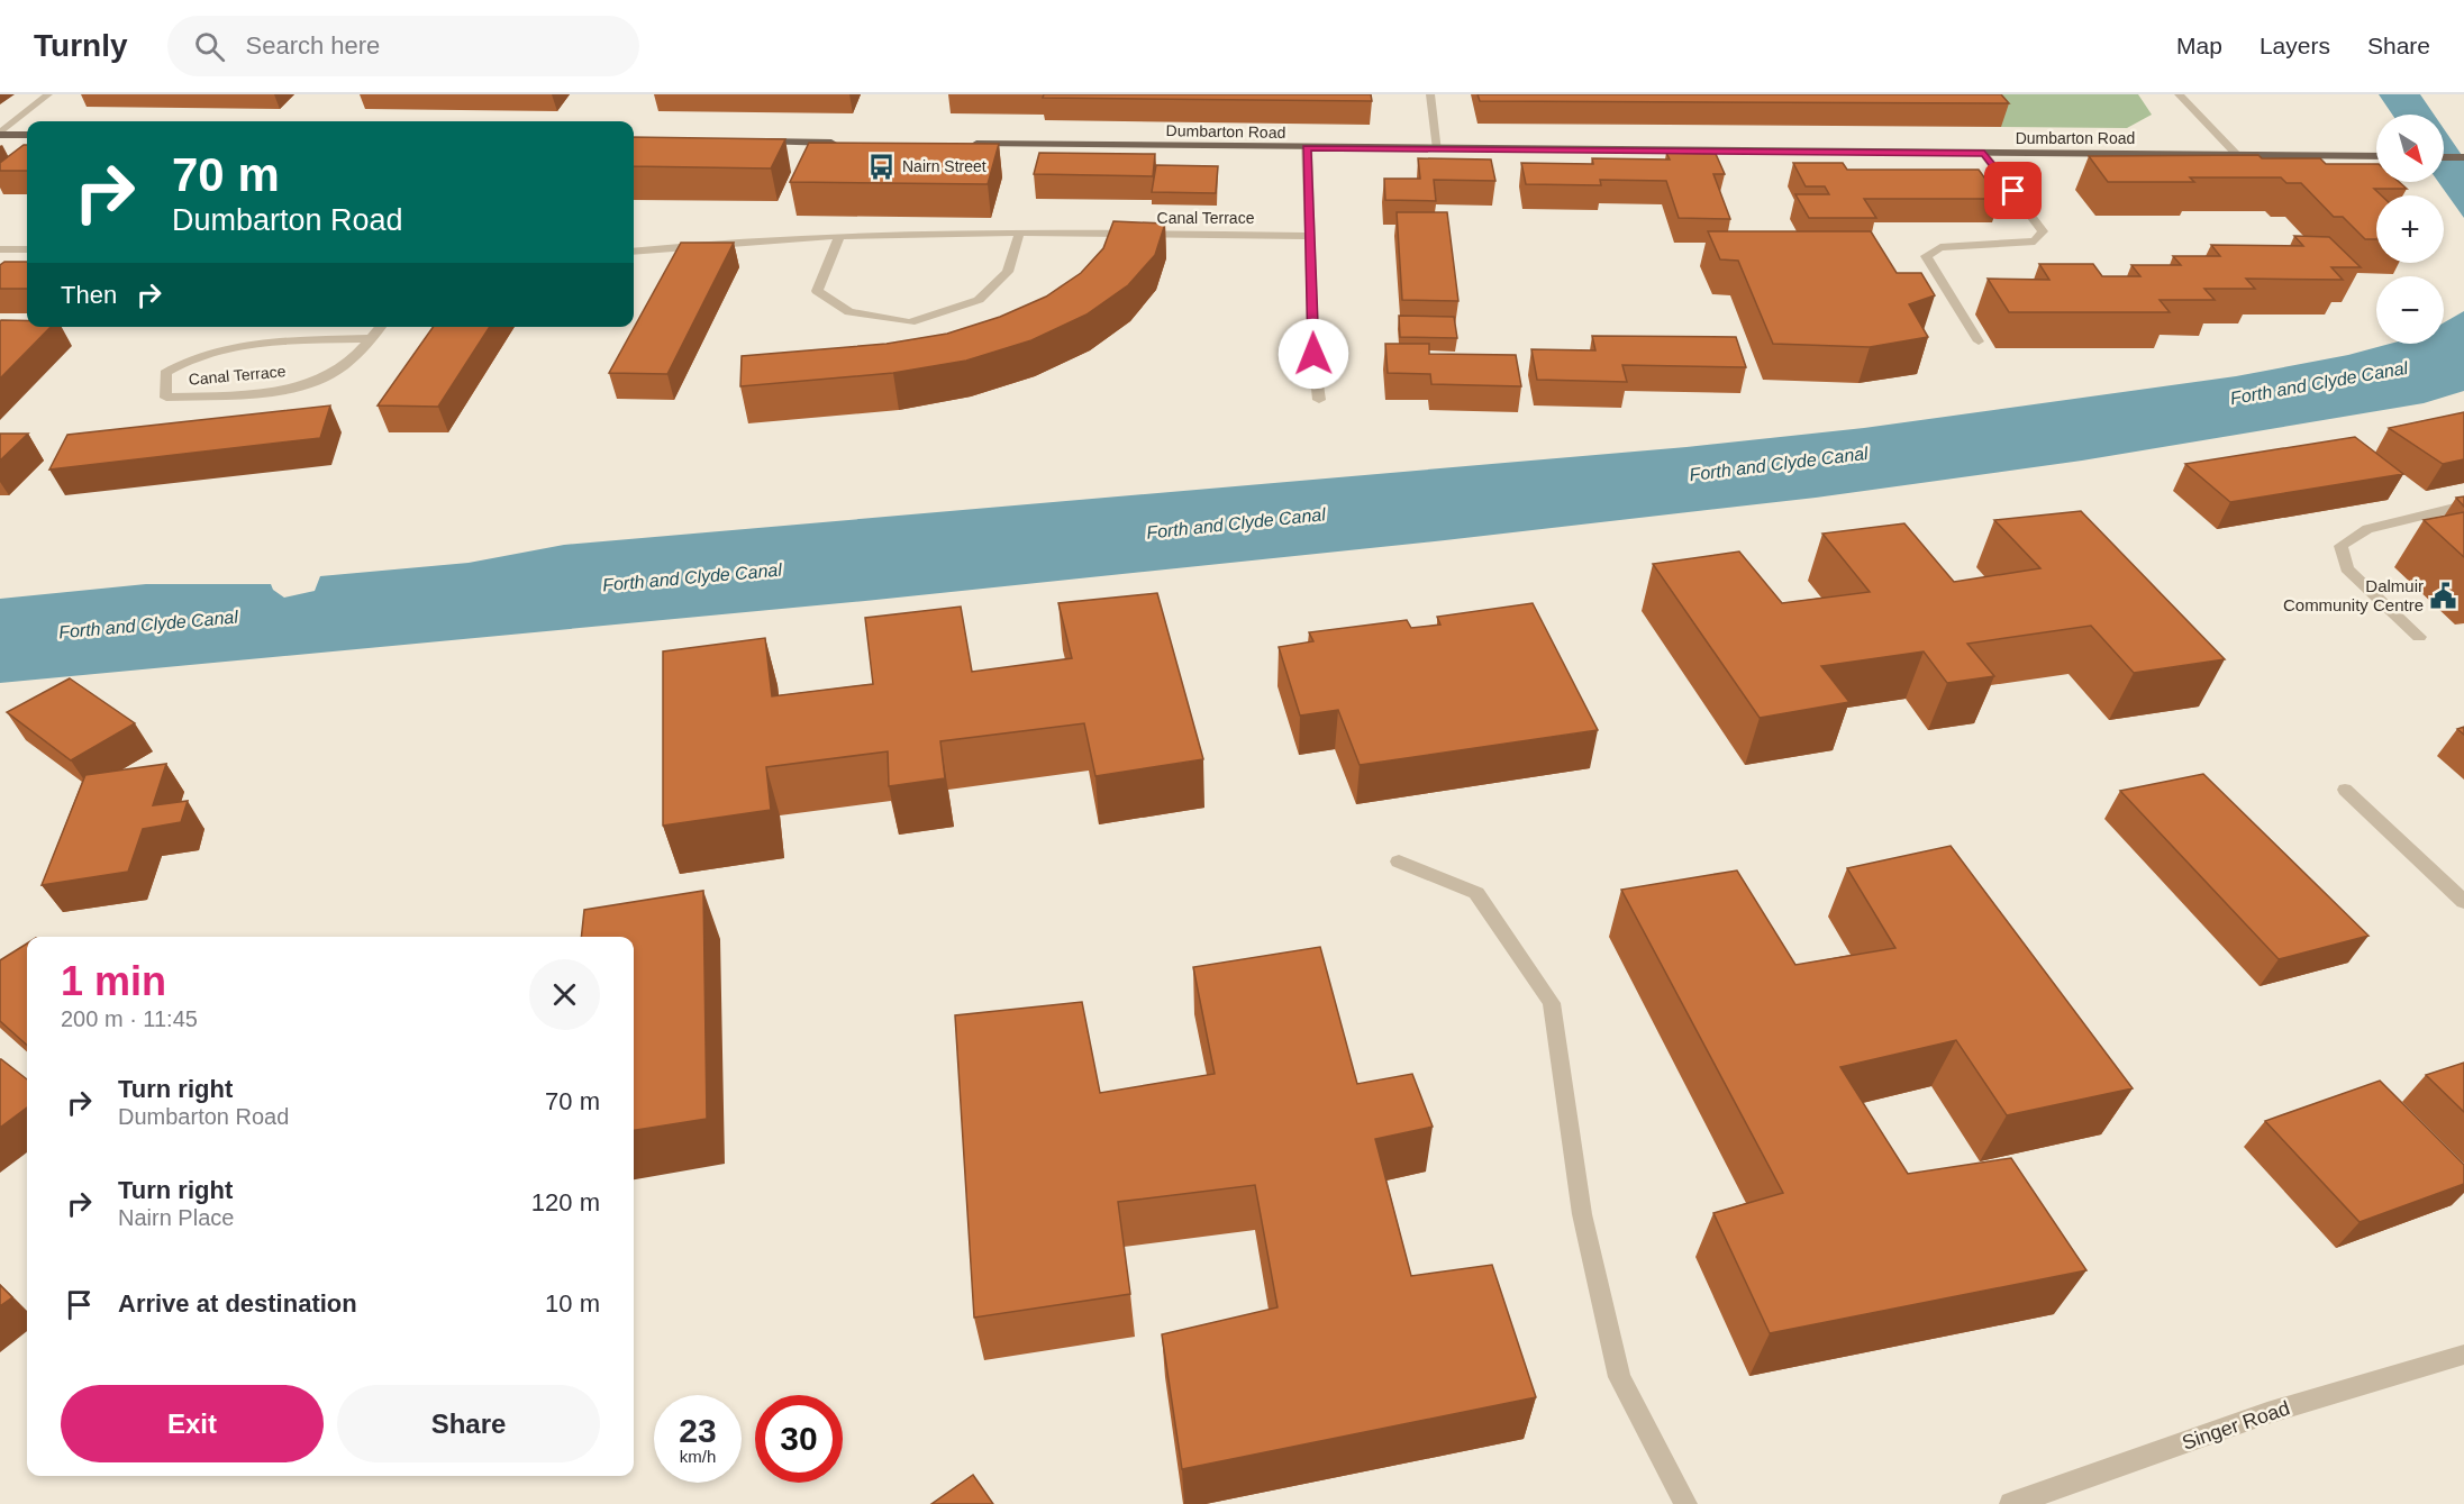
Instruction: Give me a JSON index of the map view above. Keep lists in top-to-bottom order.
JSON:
{
  "streets": {
    "main road": ["Dumbarton Road"],
    "street": ["Canal Terrace", "Singer Road"]
  },
  "water": ["Forth and Clyde Canal"],
  "places": {
    "bus stop": ["Nairn Street"],
    "public building": ["Dalmuir Community Centre"]
  },
  "north": "bottom right",
  "page": {
    "header": "Turnly",
    "search": "Search here",
    "nav": ["Map", "Layers", "Share"],
    "map_buttons": ["+", "−"],
    "turn": ["70 m", "Dumbarton Road"],
    "then": "Then",
    "heading": ["1 min", "200 m · 11:45"],
    "list": [
      {
        "name": "Turn right",
        "note": "Dumbarton Road",
        "value": "70 m"
      },
      {
        "name": "Turn right",
        "note": "Nairn Place",
        "value": "120 m"
      },
      {
        "name": "Arrive at destination",
        "value": "10 m"
      }
    ],
    "buttons": ["Exit", "Share"],
    "speed": "23 km/h",
    "limit": "30"
  }
}
